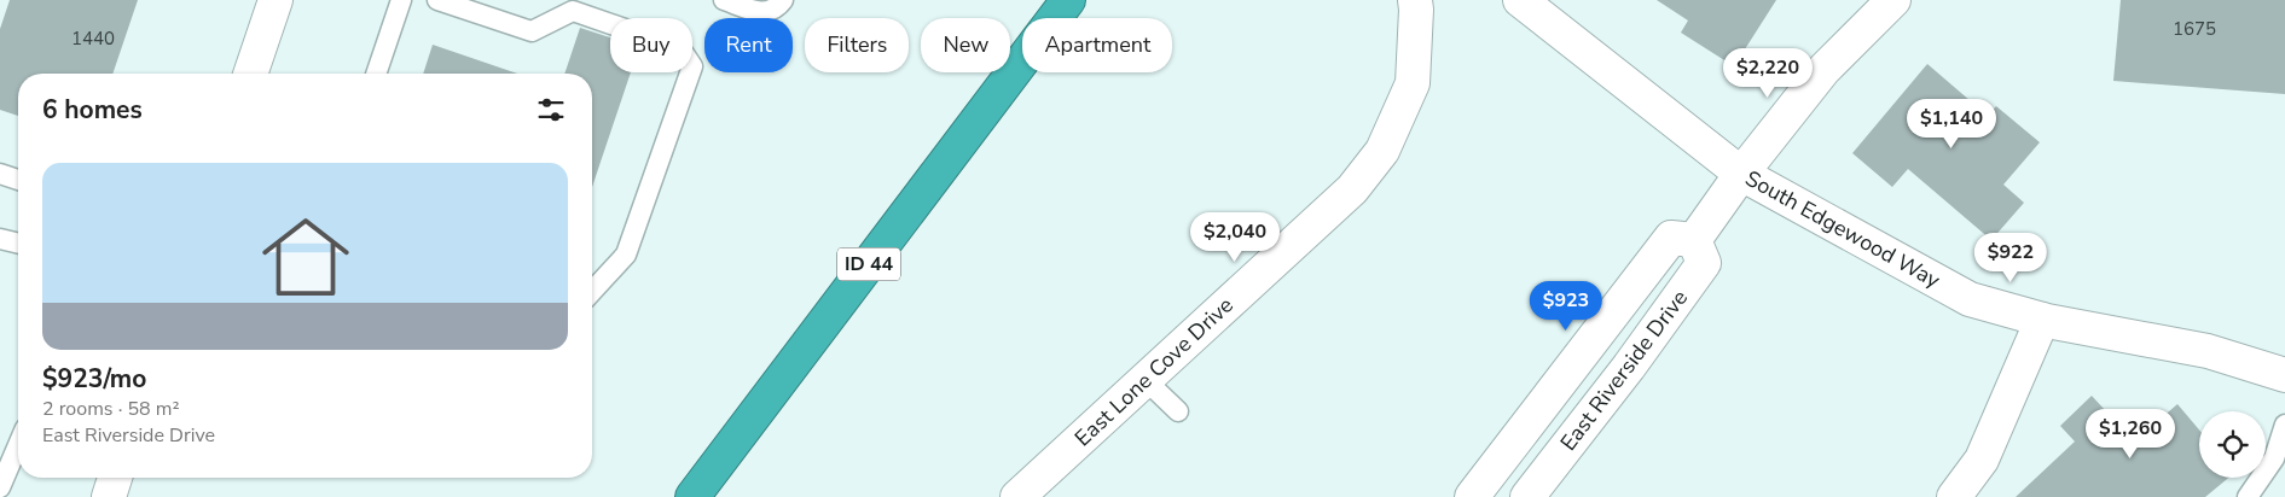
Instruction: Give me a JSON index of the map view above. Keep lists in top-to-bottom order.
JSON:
{
  "streets": {
    "highway": ["ID 44"],
    "street": ["South Edgewood Way", "East Riverside Drive", "East Lone Cove Drive"]
  },
  "house_numbers": ["1675", "1440"],
  "page": {
    "chip": [
      "Buy",
      "Rent",
      "Filters",
      "New",
      "Apartment"
    ],
    "price": [
      "$2,220",
      "$1,140",
      "$2,040",
      "$922",
      "$923",
      "$1,260"
    ],
    "heading": "6 homes",
    "list": [
      {
        "name": "$923/mo",
        "note": "2 rooms · 58 m² · East Riverside Drive"
      }
    ]
  }
}
